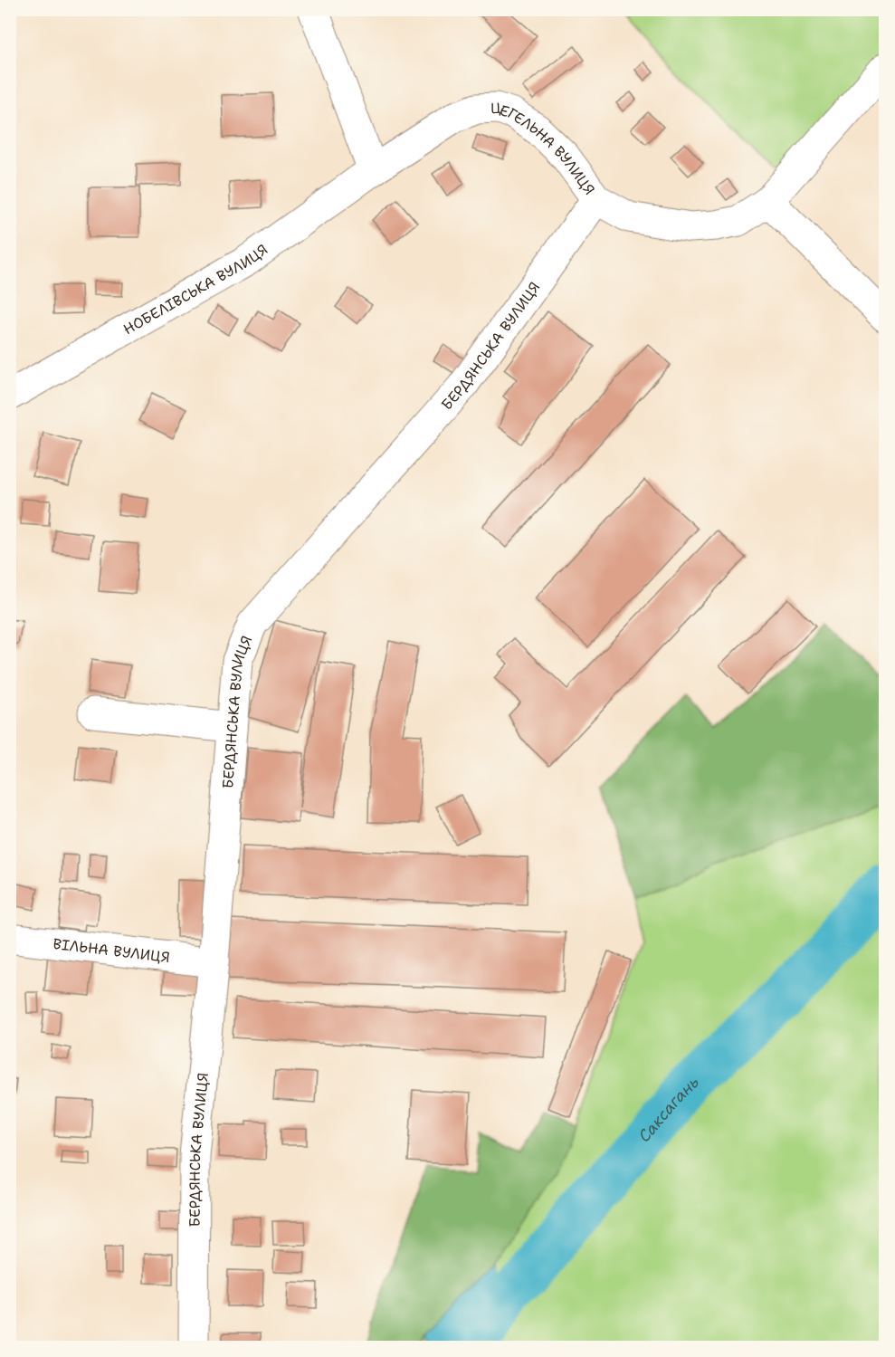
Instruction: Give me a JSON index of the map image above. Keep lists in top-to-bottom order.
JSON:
{
  "streets": {
    "street": [
      "ЦЕГЕЛЬНА ВУЛИЦЯ",
      "НОБЕЛІВСЬКА ВУЛИЦЯ",
      "БЕРДЯНСЬКА ВУЛИЦЯ",
      "ВІЛЬНА ВУЛИЦЯ"
    ]
  },
  "crossings": [
    ["ЦЕГЕЛЬНА ВУЛИЦЯ", "НОБЕЛІВСЬКА ВУЛИЦЯ"],
    ["ЦЕГЕЛЬНА ВУЛИЦЯ", "БЕРДЯНСЬКА ВУЛИЦЯ"],
    ["БЕРДЯНСЬКА ВУЛИЦЯ", "ВІЛЬНА ВУЛИЦЯ"]
  ],
  "water": ["Саксагань"]
}
